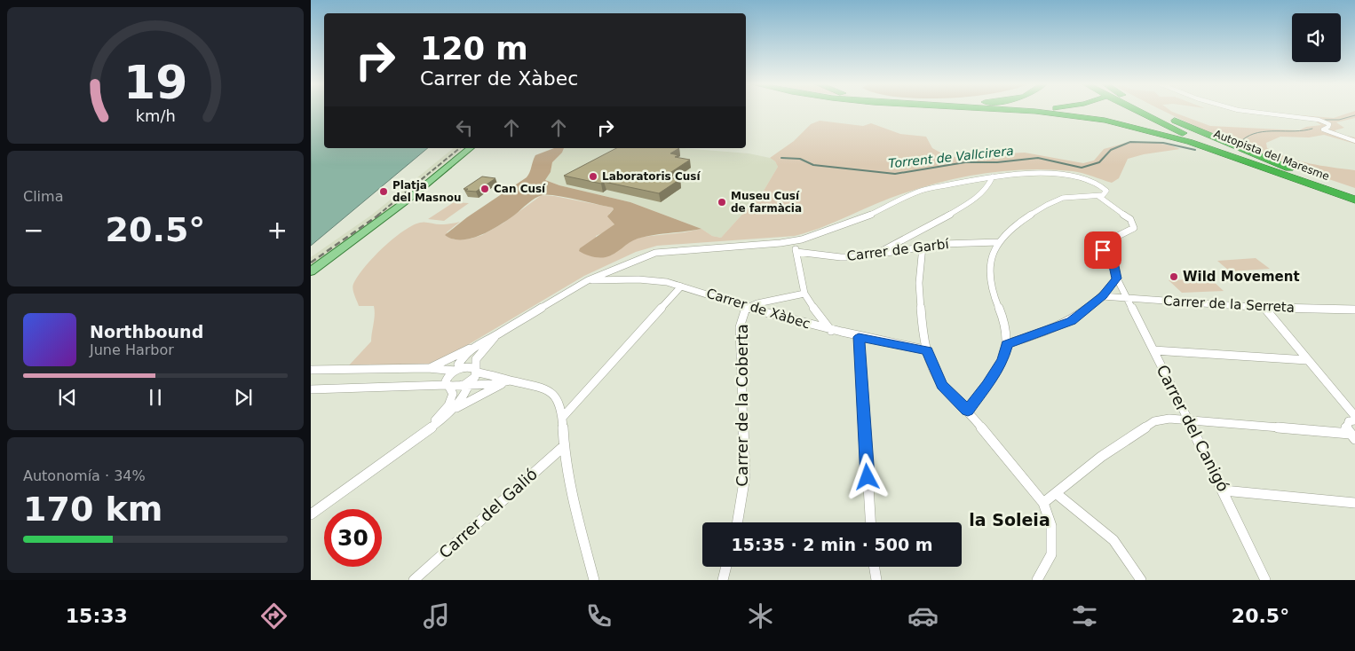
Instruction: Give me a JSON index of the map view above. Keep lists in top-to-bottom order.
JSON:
{
  "streets": {
    "highway": ["Autopista del Maresme"],
    "street": [
      "Carrer de Garbí",
      "Carrer de la Serreta",
      "Carrer de Xàbec",
      "Carrer de la Coberta",
      "Carrer del Canigó",
      "Carrer del Galió"
    ]
  },
  "crossings": [
    ["Carrer de la Serreta", "Carrer del Canigó"],
    ["Carrer de Xàbec", "Carrer de la Coberta"]
  ],
  "districts": ["la Soleia"],
  "water": ["Torrent de Vallcirera"],
  "places": [
    "Laboratoris Cusí",
    "Can Cusí",
    "Platja del Masnou",
    "Museu Cusí de farmàcia",
    "Wild Movement"
  ],
  "page": {
    "turn": ["120 m", "Carrer de Xàbec"],
    "tile": [
      "Clima",
      ["Autonomía · 34%", "170 km"]
    ],
    "heat": ["−", "20.5°", "+"],
    "song": ["Northbound", "June Harbor"],
    "limit": "30",
    "trip": "15:35 · 2 min · 500 m",
    "tabs": ["15:33", "20.5°"],
    "gauge": ["19", "km/h"]
  }
}
